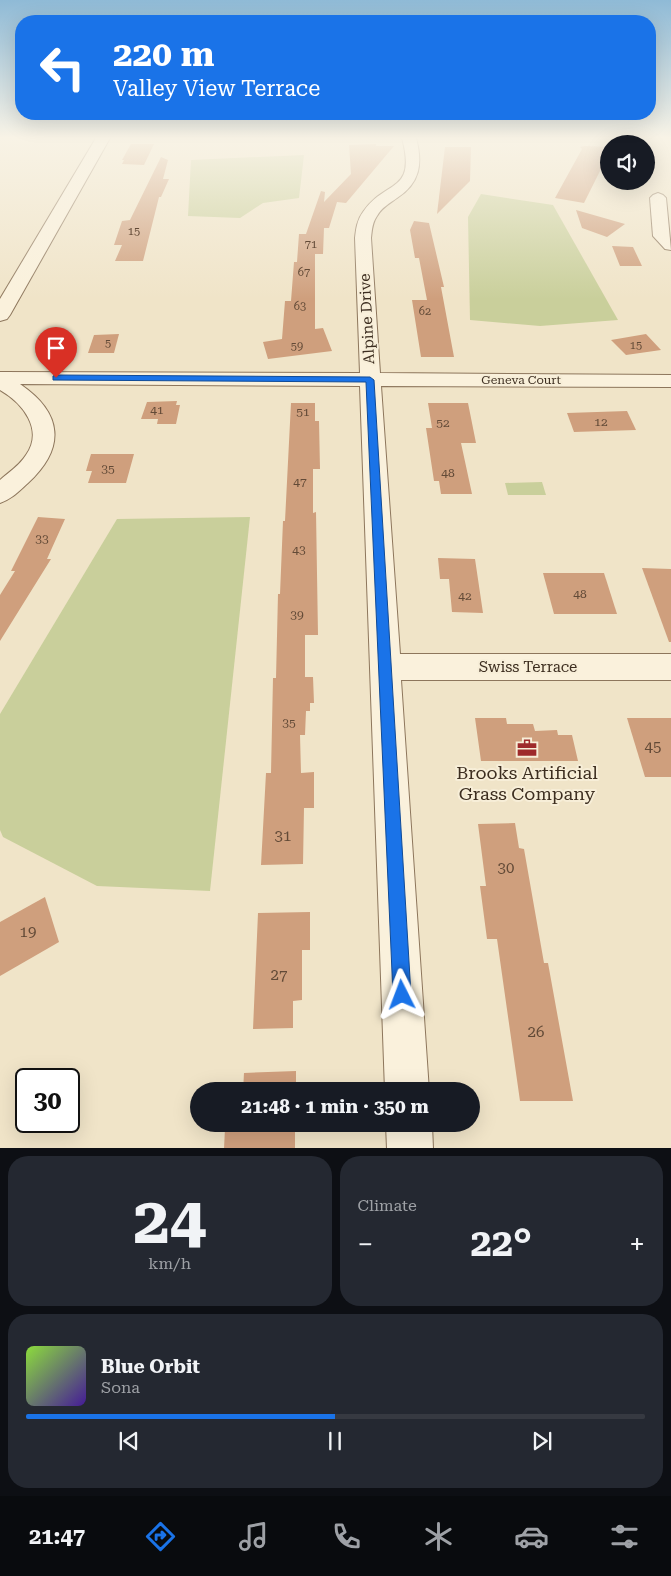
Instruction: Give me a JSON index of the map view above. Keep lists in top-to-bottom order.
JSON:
{
  "streets": {
    "street": ["Alpine Drive", "Geneva Court", "Swiss Terrace"]
  },
  "crossings": [
    ["Alpine Drive", "Geneva Court"],
    ["Alpine Drive", "Swiss Terrace"]
  ],
  "places": {
    "office": ["Brooks Artificial Grass Company"]
  },
  "house_numbers": [
    "15",
    "71",
    "67",
    "63",
    "62",
    "5",
    "15",
    "59",
    "41",
    "51",
    "12",
    "52",
    "35",
    "48",
    "47",
    "33",
    "43",
    "48",
    "42",
    "39",
    "35",
    "45",
    "31",
    "30",
    "19",
    "27",
    "26"
  ],
  "page": {
    "turn": ["220 m", "Valley View Terrace"],
    "limit": "30",
    "trip": "21:48 · 1 min · 350 m",
    "tile": [
      ["24", "km/h"],
      "Climate"
    ],
    "heat": ["−", "22°", "+"],
    "song": ["Blue Orbit", "Sona"],
    "tabs": "21:47"
  }
}
